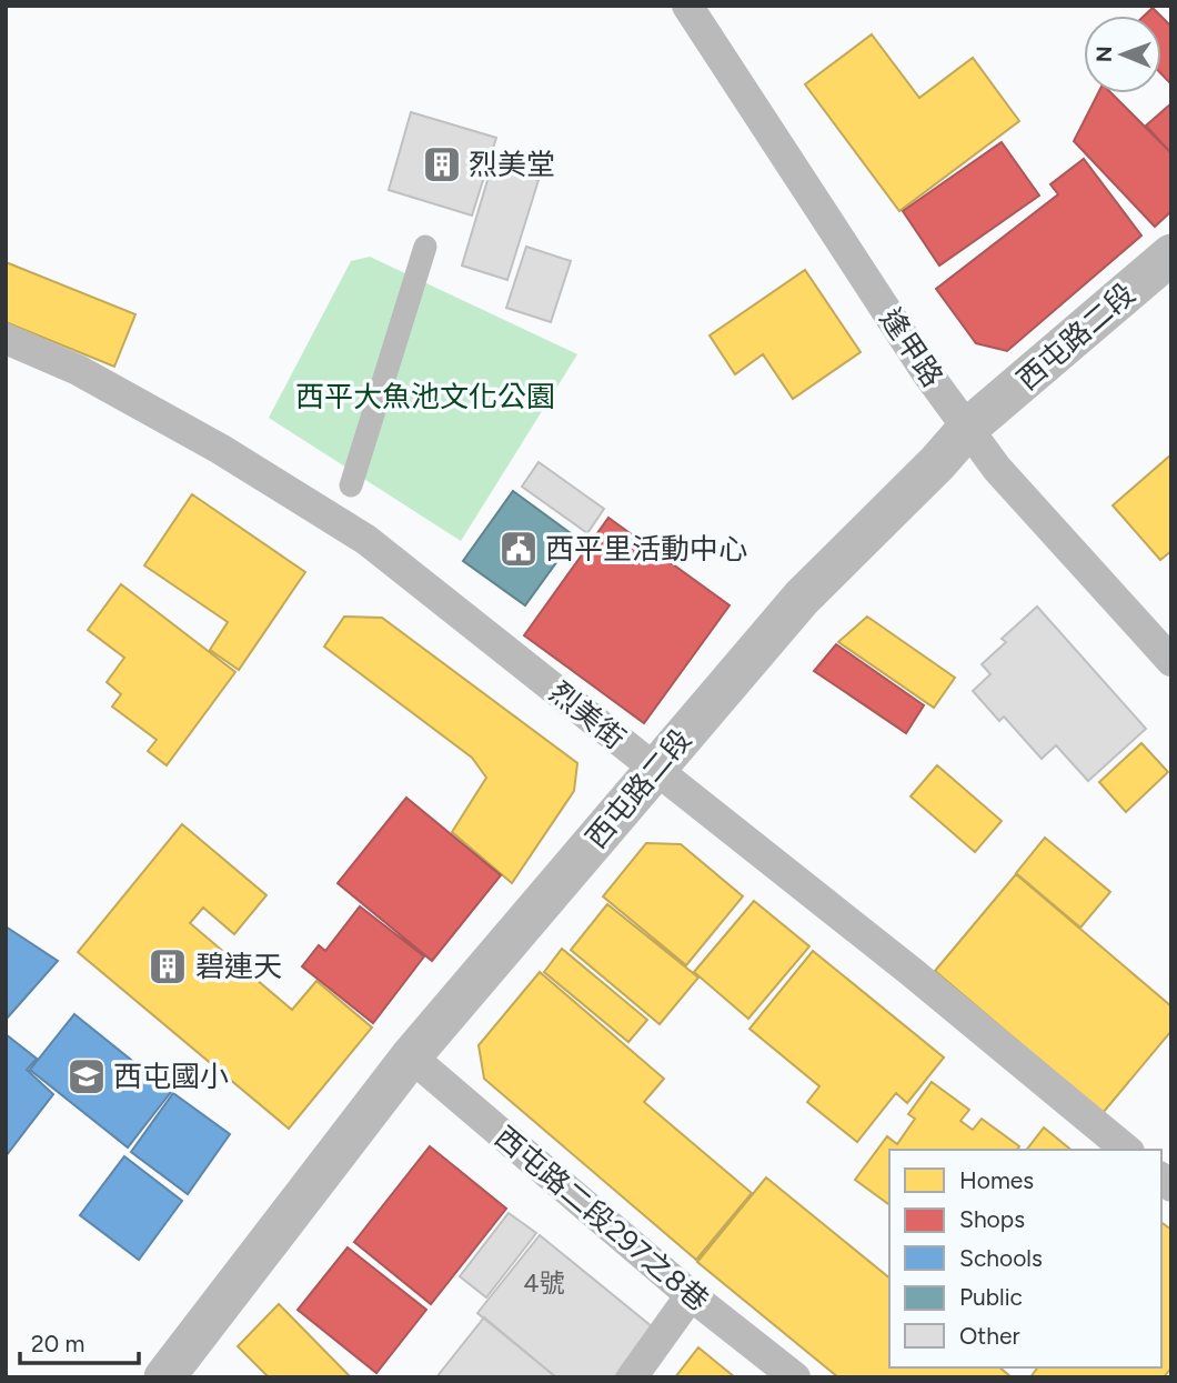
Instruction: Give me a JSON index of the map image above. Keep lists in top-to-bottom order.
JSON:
{
  "streets": {
    "street": [
      "西屯路二段",
      "逢甲路",
      "烈美街",
      "西屯路二段297之8巷"
    ]
  },
  "crossings": [
    ["西屯路二段", "逢甲路"],
    ["西屯路二段", "烈美街"],
    ["西屯路二段", "西屯路二段297之8巷"]
  ],
  "parks": ["西平大魚池文化公園"],
  "places": {
    "building": ["烈美堂", "碧連天"],
    "public building": ["西平里活動中心"],
    "school or university": ["西屯國小"]
  },
  "house_numbers": ["4號"],
  "legend": [
    "Homes",
    "Shops",
    "Schools",
    "Public",
    "Other"
  ],
  "scale_bar": "20 m",
  "north": "left"
}
